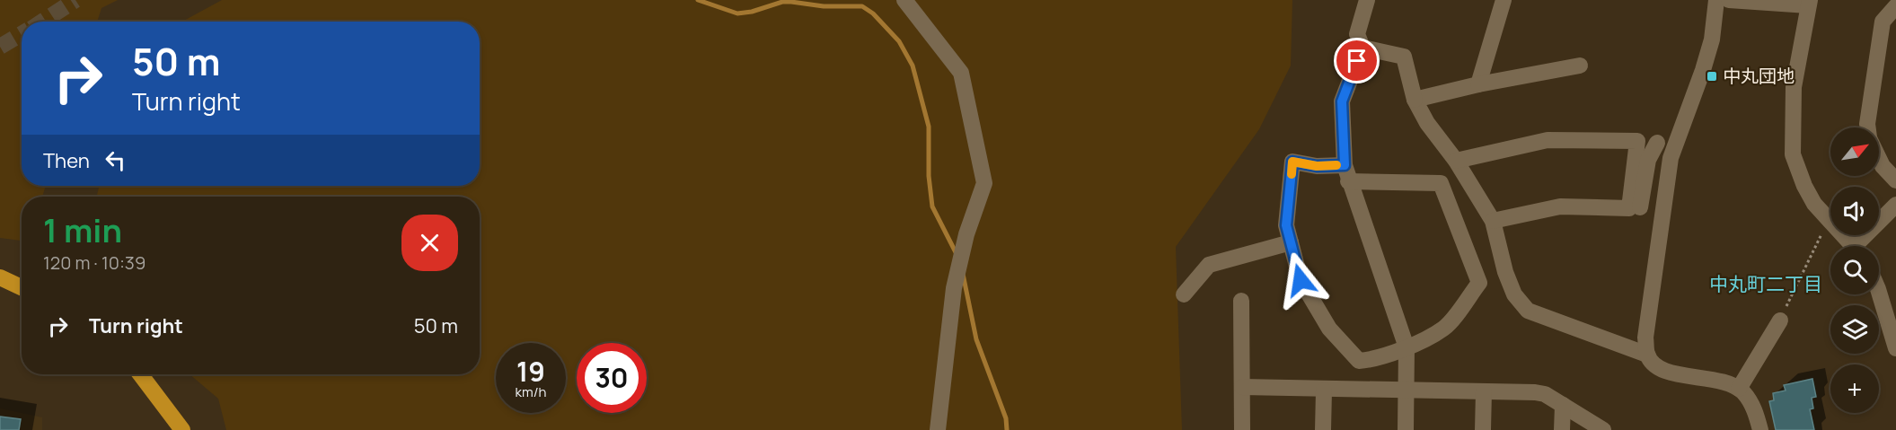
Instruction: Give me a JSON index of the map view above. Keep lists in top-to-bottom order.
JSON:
{
  "districts": ["中丸町二丁目"],
  "places": {
    "transit": ["中丸団地"]
  },
  "north": "top right",
  "page": {
    "turn": ["50 m", "Turn right"],
    "map_buttons": "+",
    "then": "Then",
    "heading": ["1 min", "120 m · 10:39"],
    "list": [
      {
        "name": "Turn right",
        "value": "50 m"
      }
    ],
    "speed": "19 km/h",
    "limit": "30"
  }
}
